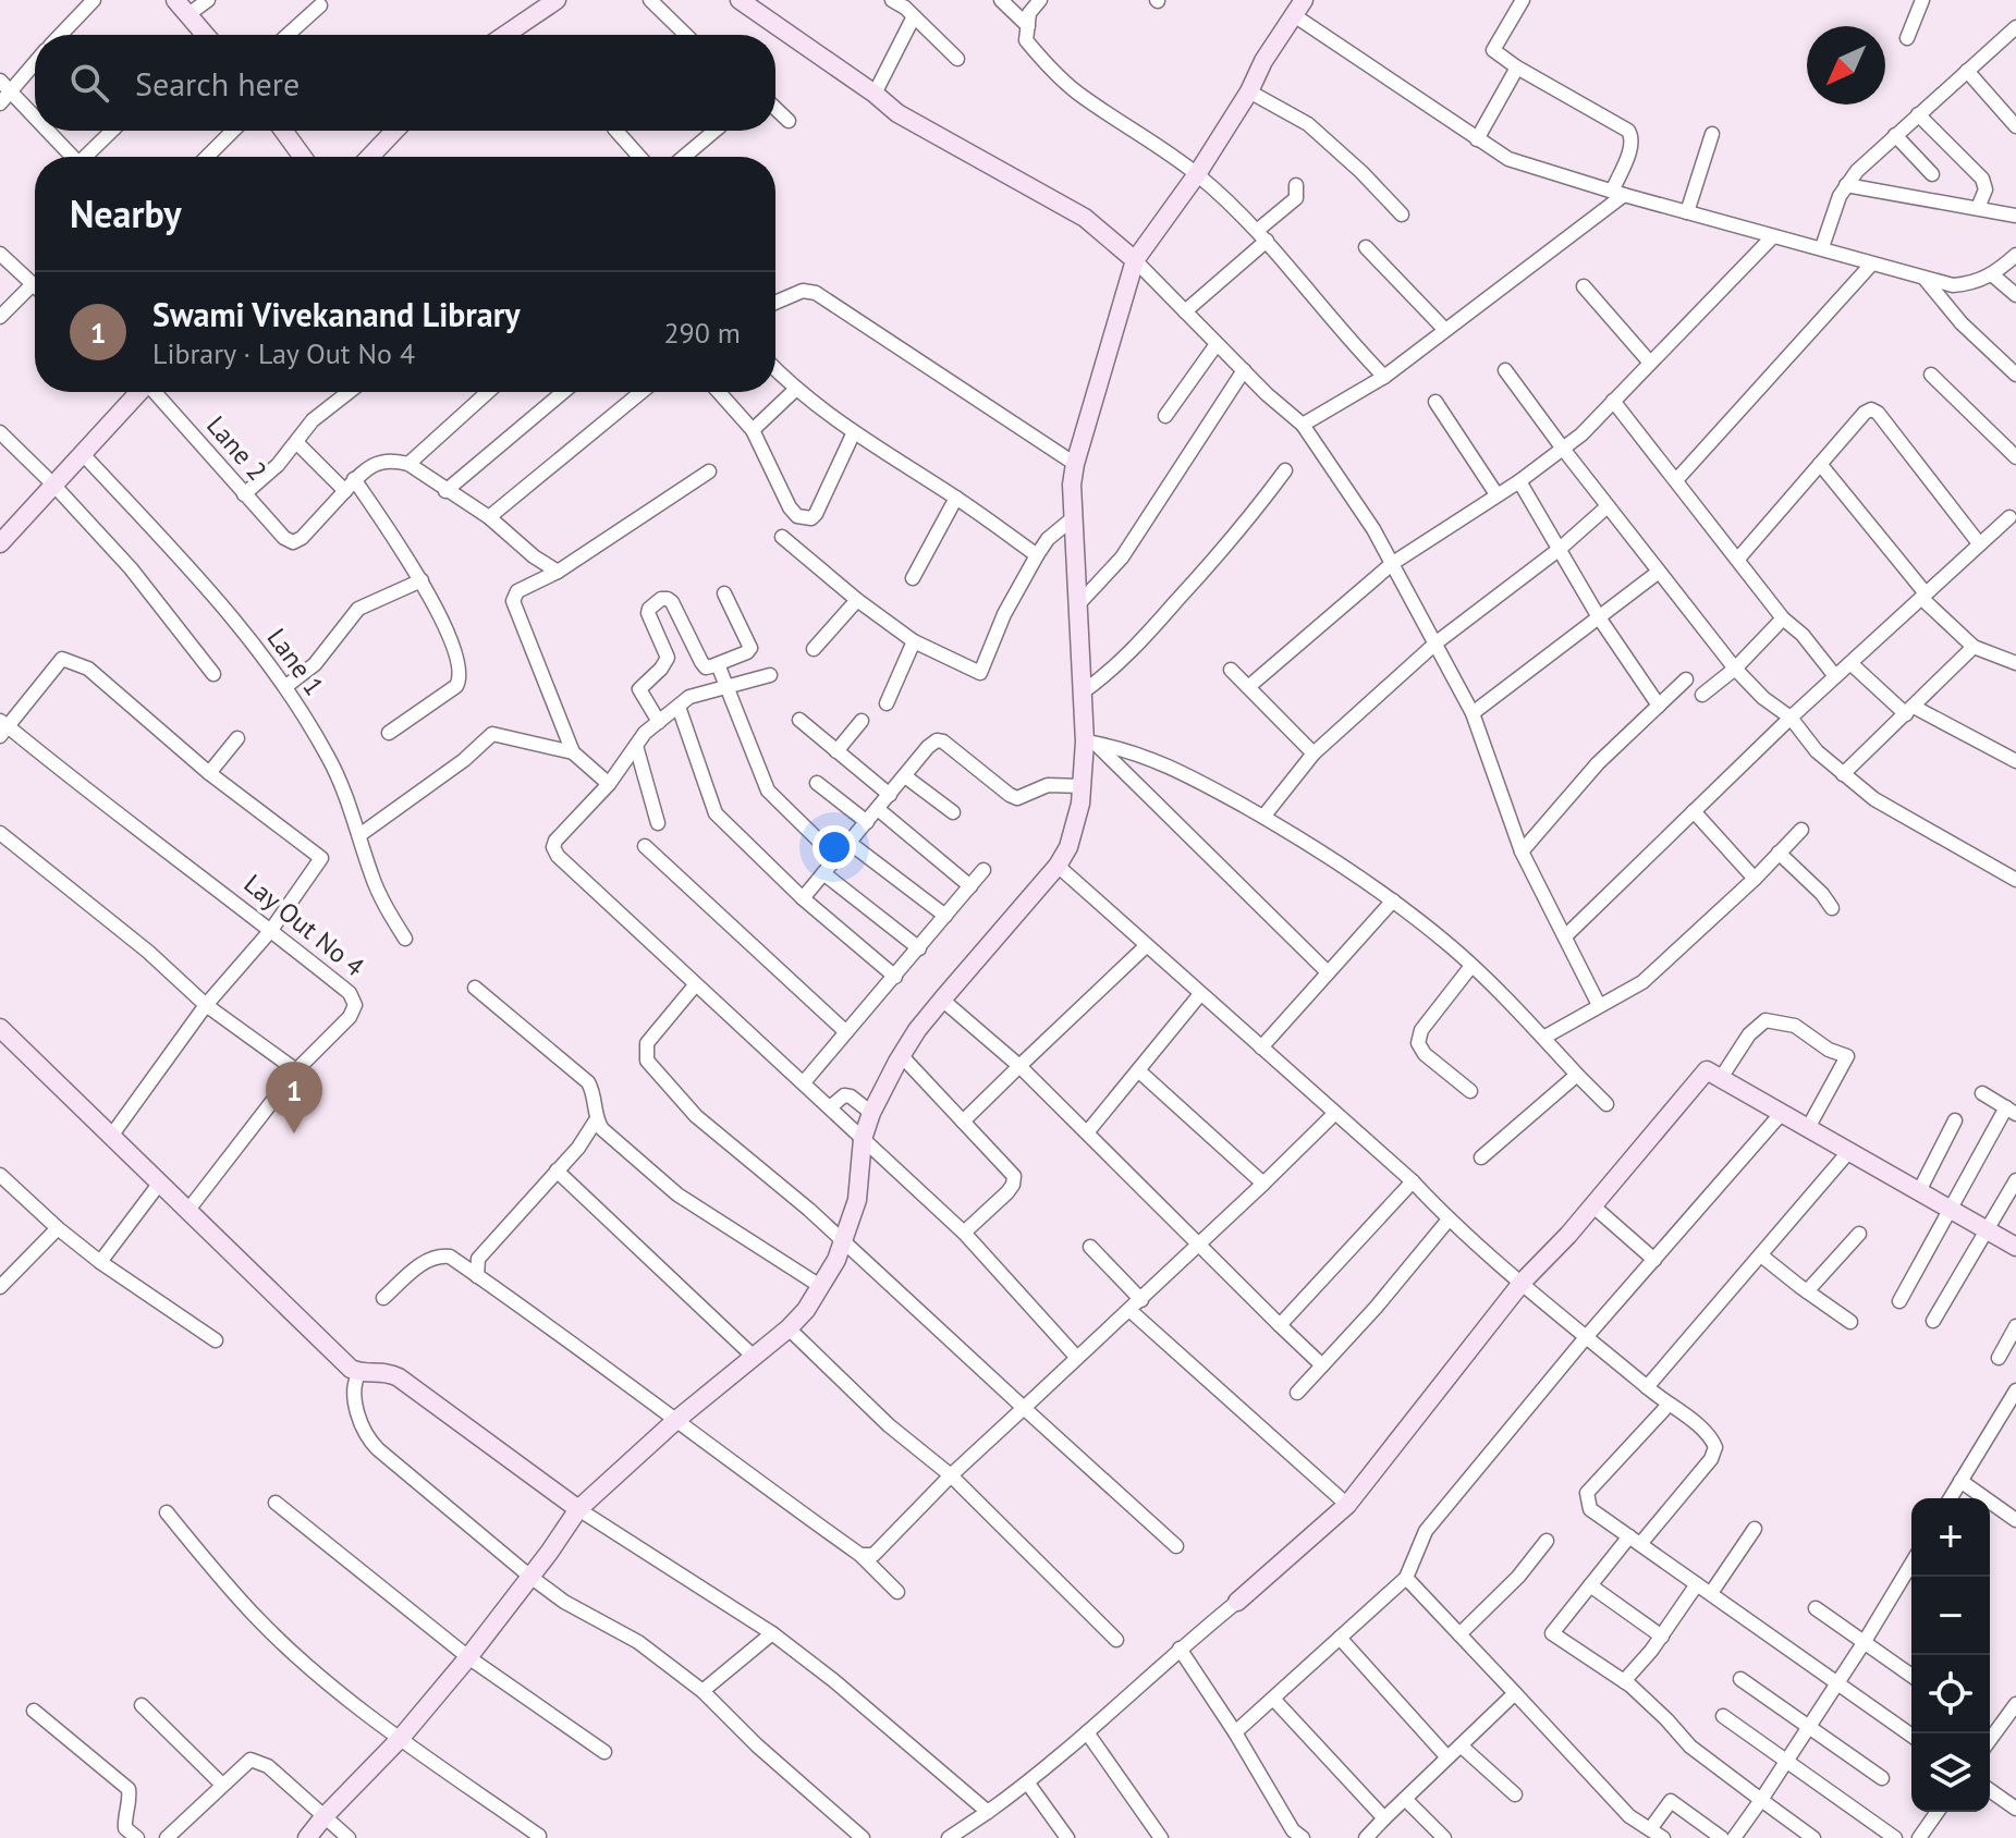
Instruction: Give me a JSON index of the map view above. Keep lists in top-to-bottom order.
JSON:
{
  "streets": {
    "street": ["Lane 2", "Lane 1", "Lay Out No 4"]
  },
  "north": "bottom left",
  "page": {
    "search": "Search here",
    "heading": "Nearby",
    "list": [
      {
        "mark": "1",
        "name": "Swami Vivekanand Library",
        "note": "Library · Lay Out No 4",
        "value": "290 m"
      }
    ],
    "pins": "1",
    "map_buttons": ["+", "−"]
  }
}
